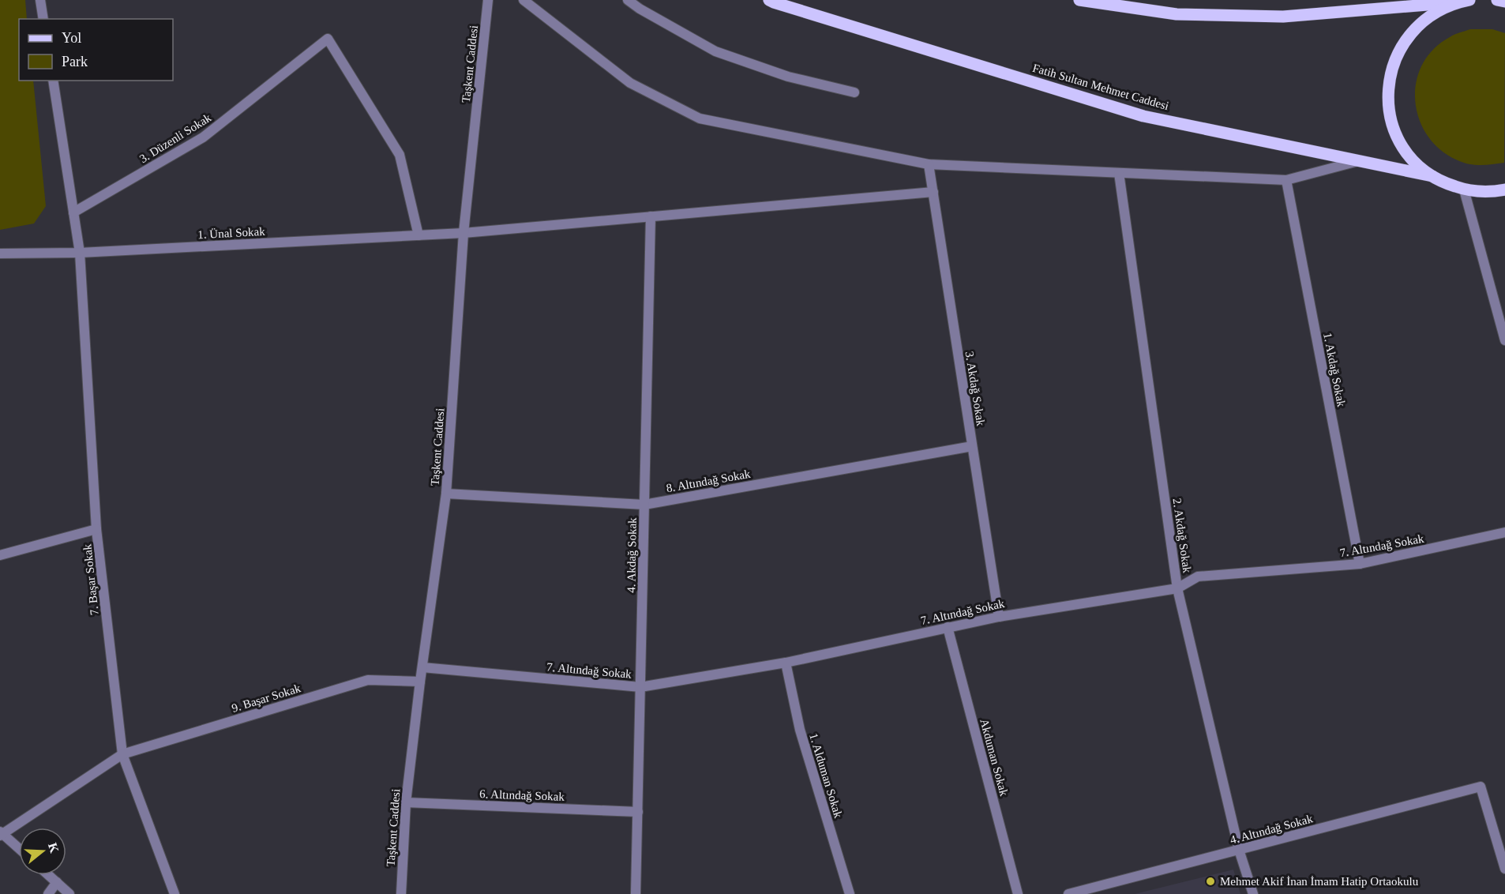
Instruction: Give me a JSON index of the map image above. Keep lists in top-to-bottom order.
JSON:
{
  "streets": {
    "main road": ["Fatih Sultan Mehmet Caddesi"],
    "street": [
      "Taşkent Caddesi",
      "3. Düzenli Sokak",
      "1. Ünal Sokak",
      "1. Akdağ Sokak",
      "3. Akdağ Sokak",
      "8. Altındağ Sokak",
      "2. Akdağ Sokak",
      "7. Altındağ Sokak",
      "4. Akdağ Sokak",
      "7. Başar Sokak",
      "9. Başar Sokak",
      "Akduman Sokak",
      "1. Alduman Sokak",
      "6. Altındağ Sokak",
      "4. Altındağ Sokak"
    ]
  },
  "crossings": [
    ["Taşkent Caddesi", "1. Ünal Sokak"],
    ["Taşkent Caddesi", "8. Altındağ Sokak"],
    ["Taşkent Caddesi", "7. Altındağ Sokak"],
    ["Taşkent Caddesi", "9. Başar Sokak"],
    ["Taşkent Caddesi", "6. Altındağ Sokak"],
    ["3. Düzenli Sokak", "1. Ünal Sokak"],
    ["3. Düzenli Sokak", "7. Başar Sokak"],
    ["1. Ünal Sokak", "3. Akdağ Sokak"],
    ["1. Ünal Sokak", "4. Akdağ Sokak"],
    ["1. Ünal Sokak", "7. Başar Sokak"],
    ["1. Akdağ Sokak", "7. Altındağ Sokak"],
    ["3. Akdağ Sokak", "8. Altındağ Sokak"],
    ["3. Akdağ Sokak", "7. Altındağ Sokak"],
    ["8. Altındağ Sokak", "4. Akdağ Sokak"],
    ["2. Akdağ Sokak", "7. Altındağ Sokak"],
    ["2. Akdağ Sokak", "4. Altındağ Sokak"],
    ["7. Altındağ Sokak", "4. Akdağ Sokak"],
    ["7. Altındağ Sokak", "Akduman Sokak"],
    ["7. Altındağ Sokak", "1. Alduman Sokak"],
    ["4. Akdağ Sokak", "6. Altındağ Sokak"],
    ["7. Başar Sokak", "9. Başar Sokak"]
  ],
  "places": ["Mehmet Akif İnan İmam Hatip Ortaokulu"],
  "legend": ["Yol", "Park"],
  "north": "right"
}
